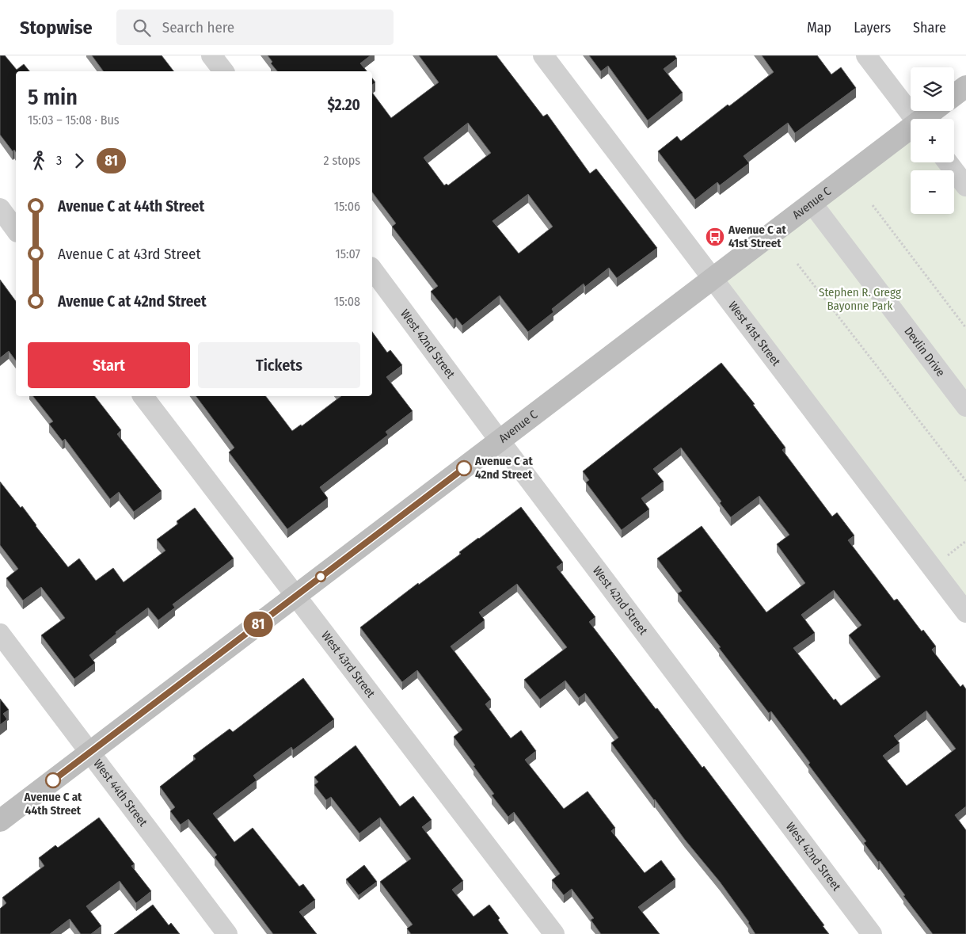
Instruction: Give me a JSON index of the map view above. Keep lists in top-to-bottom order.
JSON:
{
  "streets": {
    "main road": ["Avenue C"],
    "street": [
      "West 41st Street",
      "West 42nd Street",
      "Devlin Drive",
      "West 43rd Street",
      "West 44th Street"
    ]
  },
  "crossings": [
    ["Avenue C", "West 41st Street"],
    ["Avenue C", "West 42nd Street"],
    ["Avenue C", "Devlin Drive"],
    ["Avenue C", "West 43rd Street"],
    ["Avenue C", "West 44th Street"]
  ],
  "parks": ["Stephen R. Gregg Bayonne Park"],
  "places": {
    "bus stop": ["Avenue C at 41st Street"],
    "other": ["Avenue C at 42nd Street", "Avenue C at 44th Street"]
  },
  "lines": ["bus line 81"],
  "page": {
    "header": "Stopwise",
    "search": "Search here",
    "nav": ["Map", "Layers", "Share"],
    "on_map": "81",
    "map_buttons": ["+", "−"],
    "heading": ["5 min", "15:03 – 15:08 · Bus", "$2.20"],
    "legs": ["3", "81", "2 stops"],
    "list": [
      {
        "name": "Avenue C at 44th Street",
        "value": "15:06"
      },
      {
        "name": "Avenue C at 43rd Street",
        "value": "15:07"
      },
      {
        "name": "Avenue C at 42nd Street",
        "value": "15:08"
      }
    ],
    "buttons": ["Start", "Tickets"]
  }
}
